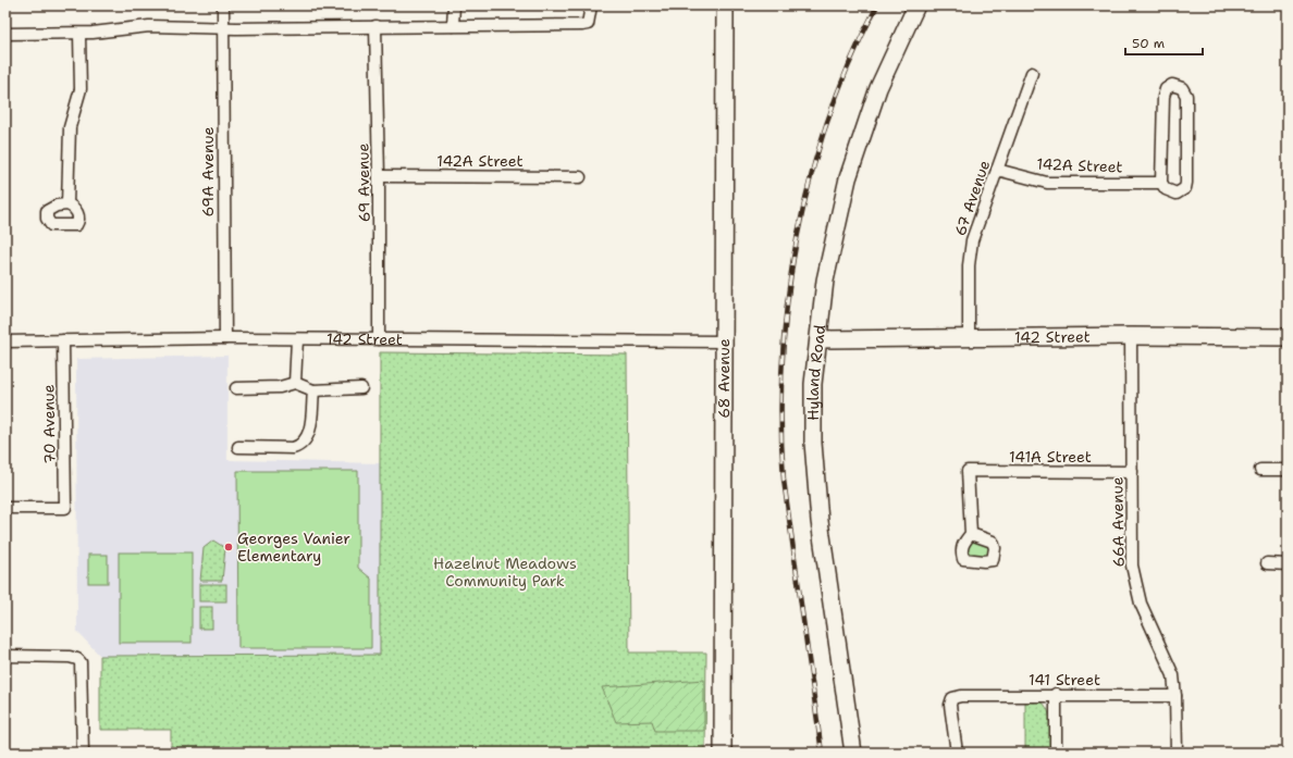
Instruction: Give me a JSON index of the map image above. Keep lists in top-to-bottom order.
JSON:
{
  "streets": {
    "street": [
      "142A Street",
      "69A Avenue",
      "69 Avenue",
      "67 Avenue",
      "142 Street",
      "Hyland Road",
      "68 Avenue",
      "70 Avenue",
      "141A Street",
      "66A Avenue",
      "141 Street"
    ]
  },
  "crossings": [
    ["142A Street", "69 Avenue"],
    ["142A Street", "67 Avenue"],
    ["69A Avenue", "142 Street"],
    ["69 Avenue", "142 Street"],
    ["67 Avenue", "142 Street"],
    ["142 Street", "Hyland Road"],
    ["142 Street", "68 Avenue"],
    ["142 Street", "70 Avenue"],
    ["142 Street", "66A Avenue"],
    ["141A Street", "66A Avenue"],
    ["66A Avenue", "141 Street"]
  ],
  "parks": ["Hazelnut Meadows Community Park"],
  "places": ["Georges Vanier Elementary"],
  "scale_bar": "50 m"
}
